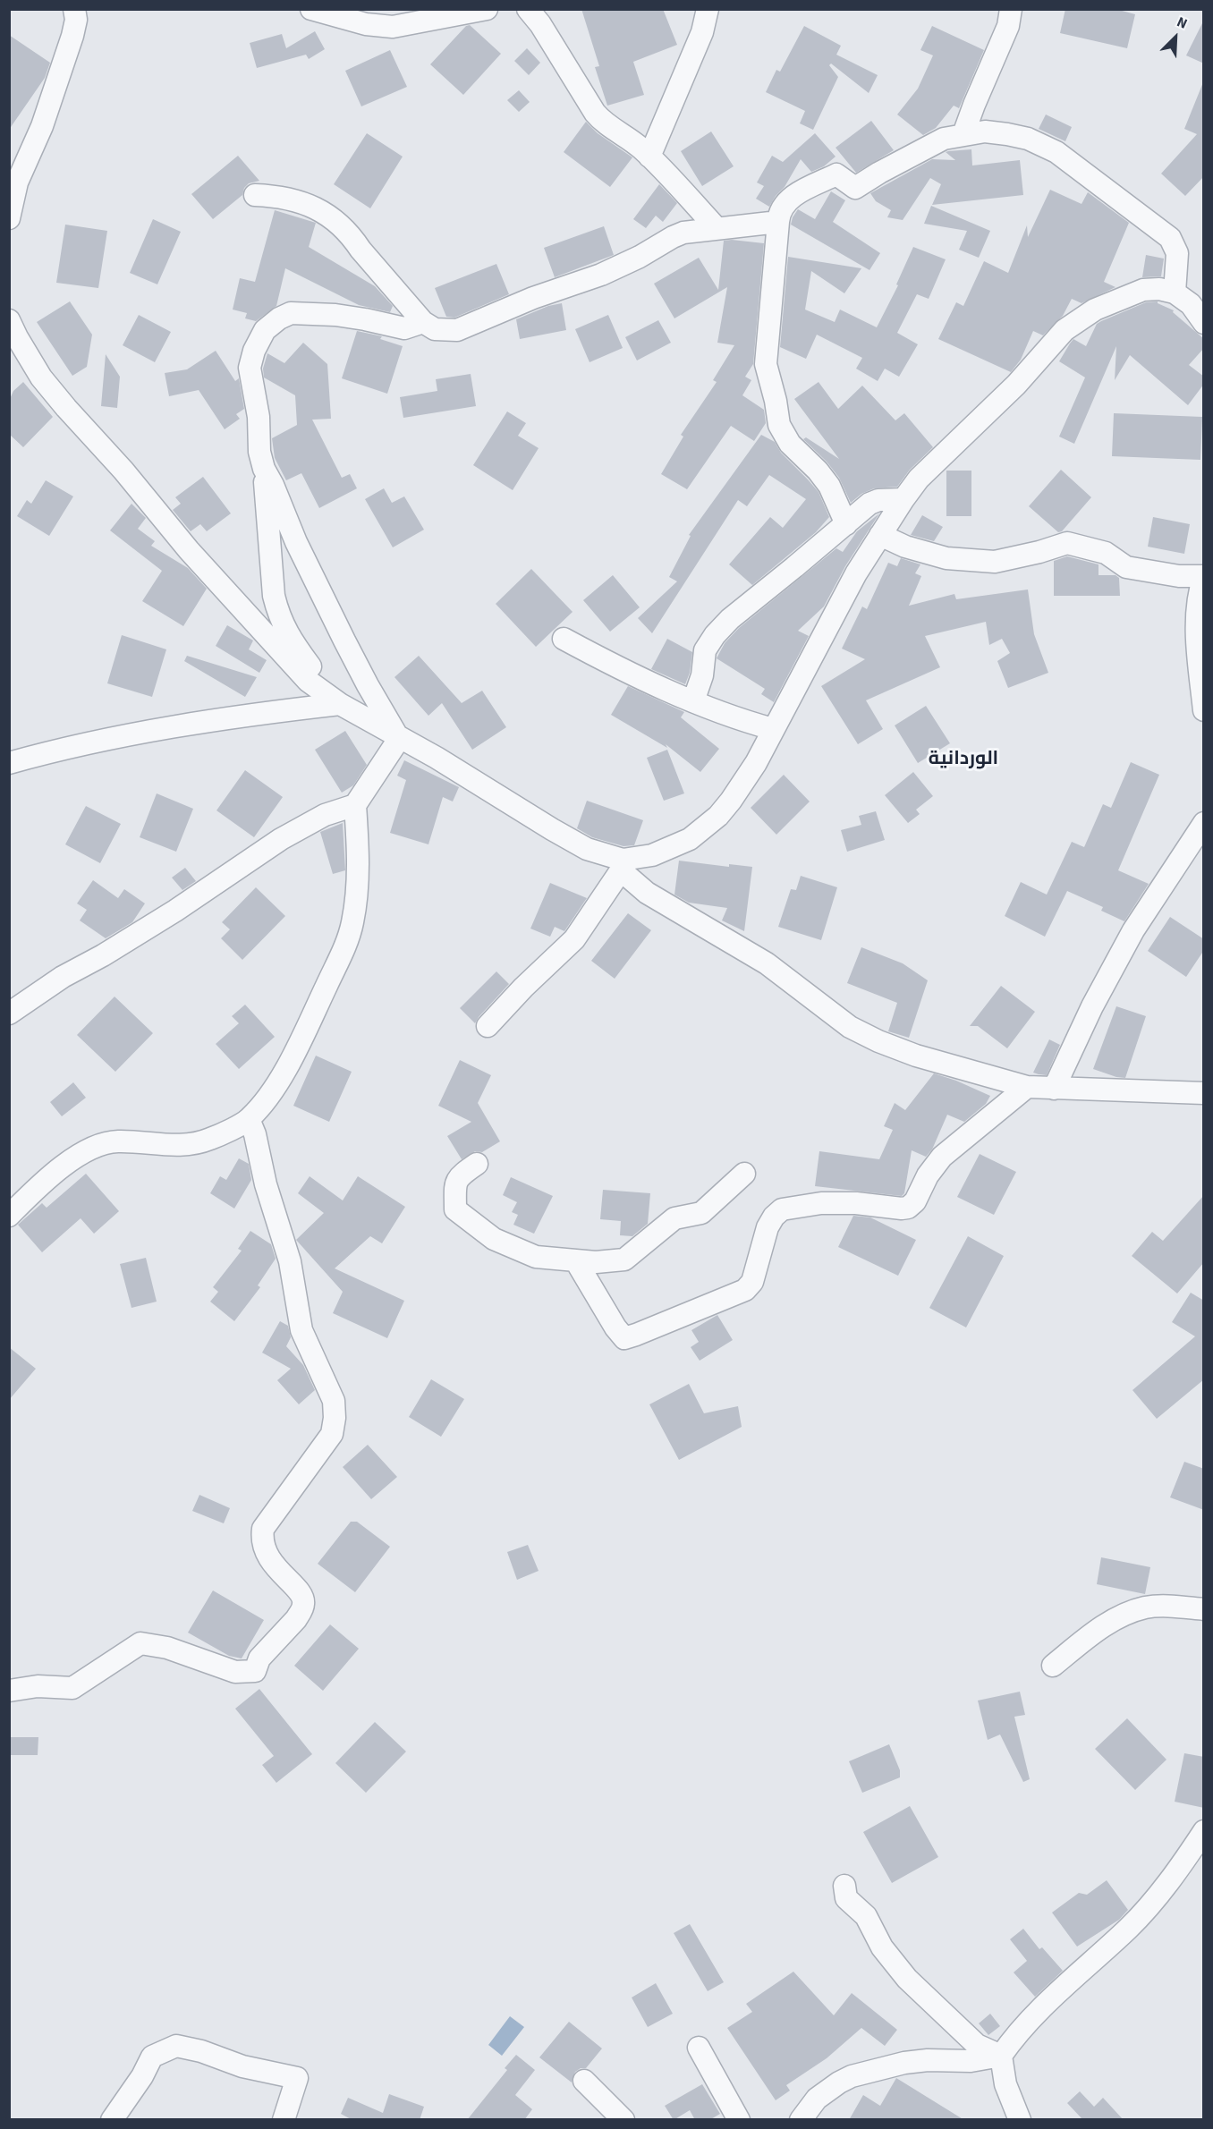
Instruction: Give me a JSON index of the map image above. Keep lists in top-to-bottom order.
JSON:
{
  "districts": ["الوردانية"],
  "north": "top right"
}
